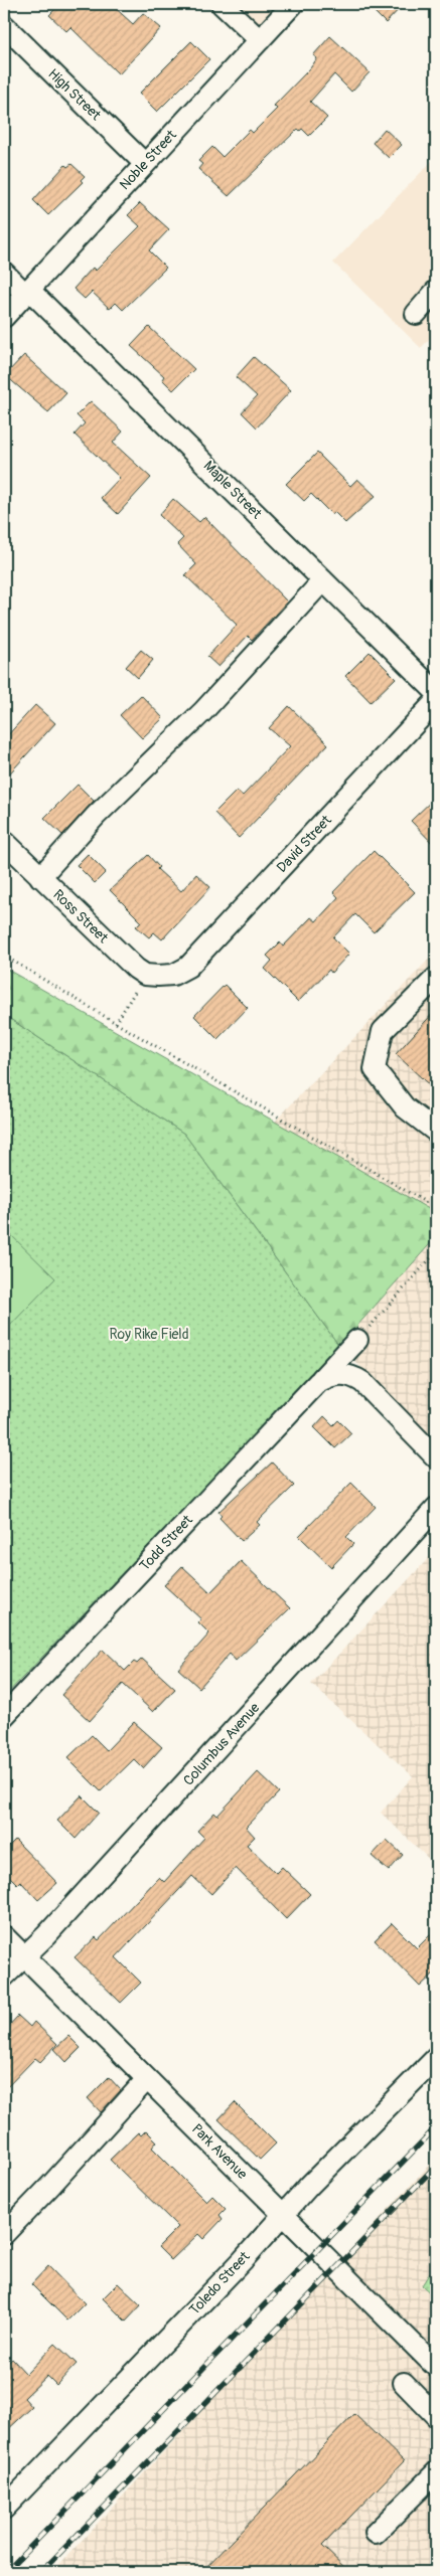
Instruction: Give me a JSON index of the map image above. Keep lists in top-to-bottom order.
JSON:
{
  "streets": {
    "street": [
      "High Street",
      "Noble Street",
      "Maple Street",
      "David Street",
      "Ross Street",
      "Todd Street",
      "Columbus Avenue",
      "Park Avenue",
      "Toledo Street"
    ]
  },
  "crossings": [
    ["High Street", "Noble Street"],
    ["Noble Street", "Maple Street"],
    ["David Street", "Ross Street"],
    ["Columbus Avenue", "Park Avenue"],
    ["Park Avenue", "Toledo Street"]
  ],
  "parks": ["Roy Rike Field"]
}
